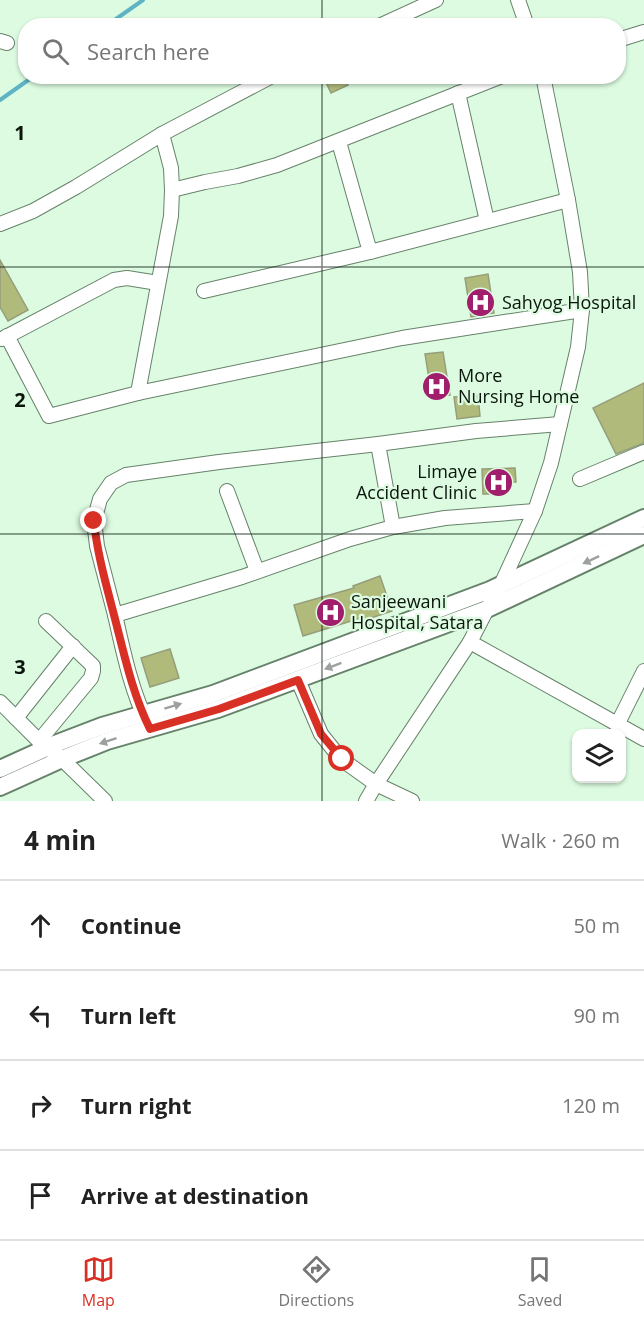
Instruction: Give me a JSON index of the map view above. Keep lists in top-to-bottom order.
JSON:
{
  "places": {
    "hospital": [
      "Sahyog Hospital",
      "More Nursing Home",
      "Limaye Accident Clinic",
      "Sanjeewani Hospital, Satara"
    ]
  },
  "page": {
    "search": "Search here",
    "heading": ["4 min", "Walk · 260 m"],
    "list": [
      ["Continue", "50 m"],
      ["Turn left", "90 m"],
      ["Turn right", "120 m"],
      "Arrive at destination"
    ],
    "nav": ["Map", "Directions", "Saved"]
  },
  "grid": {
    "rows": ["1", "2", "3"]
  }
}
